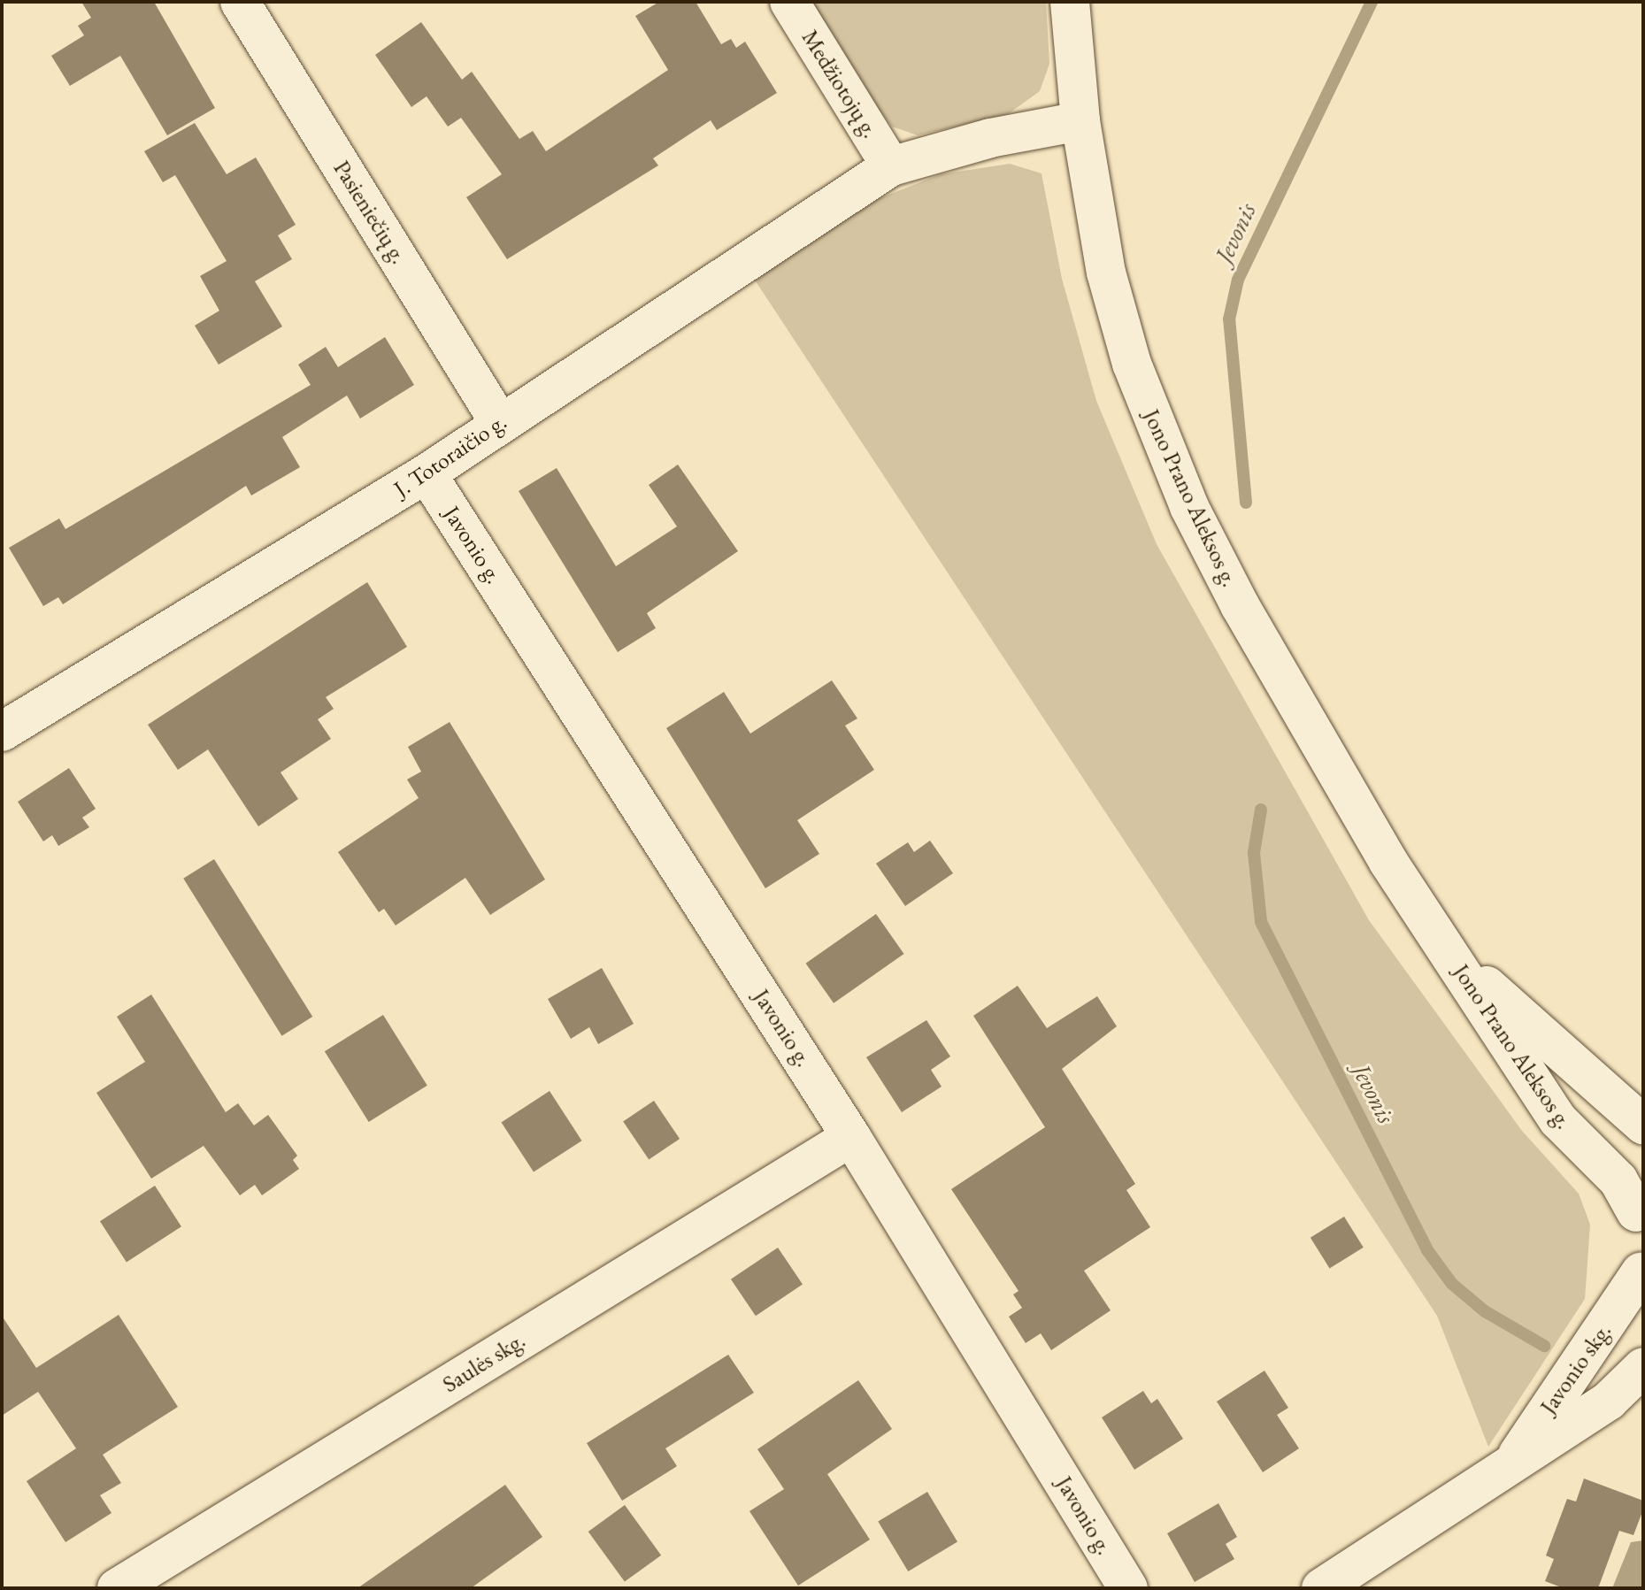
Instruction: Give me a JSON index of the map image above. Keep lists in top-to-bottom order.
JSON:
{
  "streets": {
    "street": [
      "Medžiotojų g.",
      "Pasieniečių g.",
      "J. Totoraičio g.",
      "Jono Prano Aleksos g.",
      "Javonio g.",
      "Saulės skg.",
      "Javonio skg."
    ]
  },
  "crossings": [
    ["Medžiotojų g.", "J. Totoraičio g."],
    ["Pasieniečių g.", "J. Totoraičio g."],
    ["J. Totoraičio g.", "Jono Prano Aleksos g."],
    ["J. Totoraičio g.", "Javonio g."],
    ["Javonio g.", "Saulės skg."]
  ],
  "water": ["Jevonis"]
}
